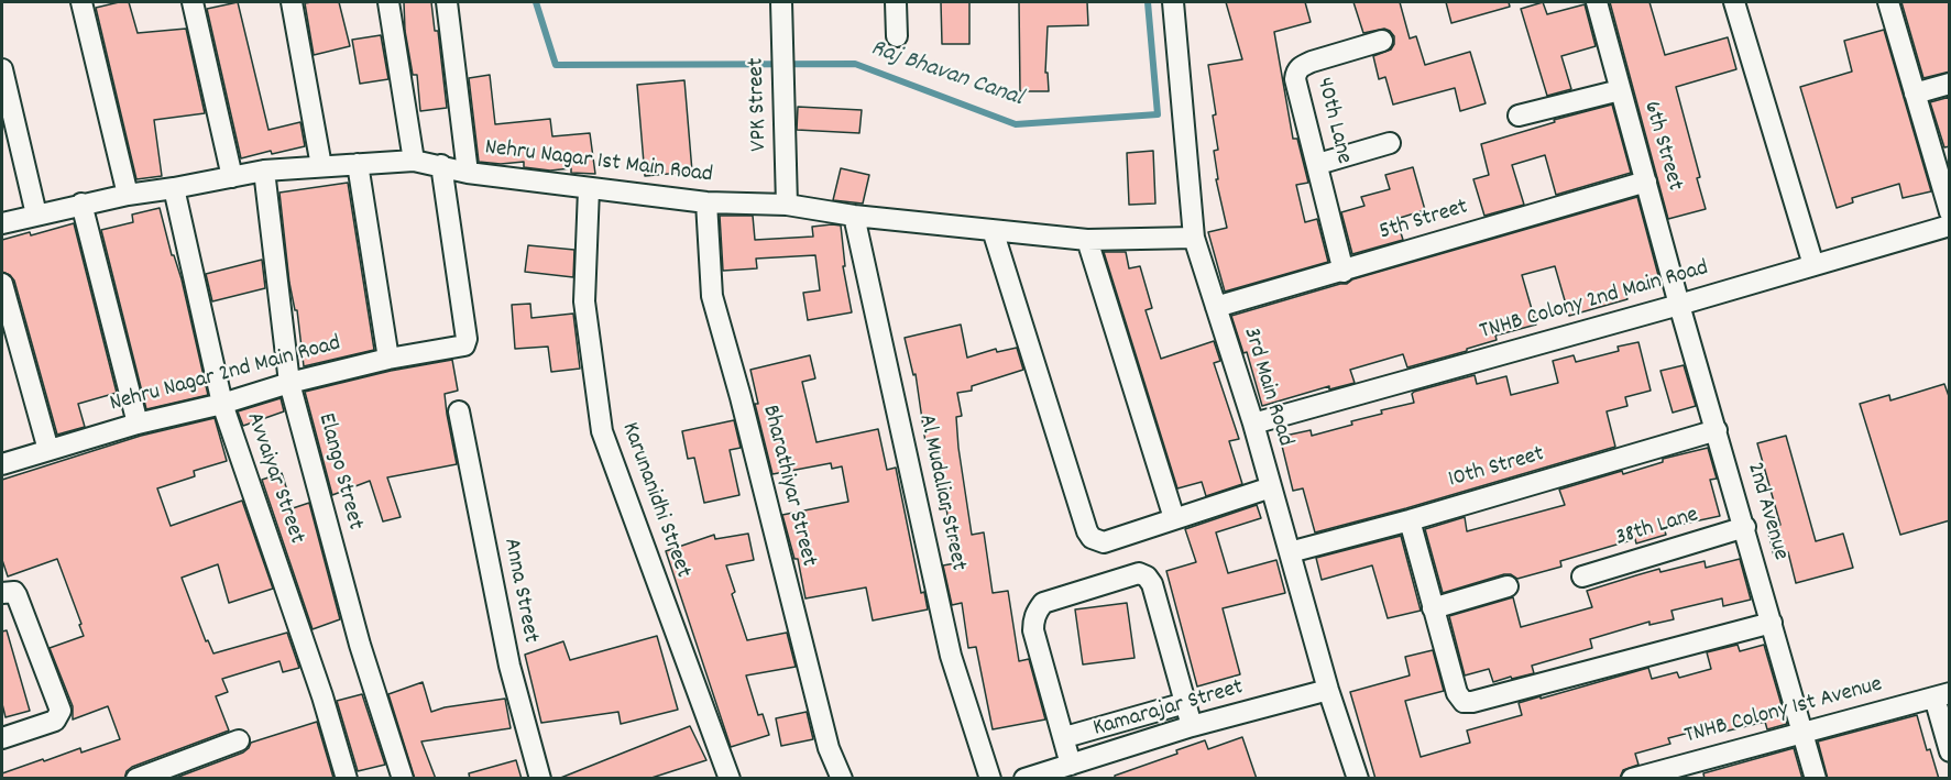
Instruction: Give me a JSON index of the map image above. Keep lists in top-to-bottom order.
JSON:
{
  "streets": {
    "street": [
      "VPK Street",
      "40th Lane",
      "6th Street",
      "Nehru Nagar 1st Main Road",
      "5th Street",
      "TNHB Colony 2nd Main Road",
      "Nehru Nagar 2nd Main Road",
      "3rd Main Road",
      "10th Street",
      "Elango Street",
      "Avvaiyar Street",
      "Bharathiyar Street",
      "Al Mudaliar Street",
      "Karunanidhi Street",
      "2nd Avenue",
      "38th Lane",
      "Anna Street",
      "Kamarajar Street",
      "TNHB Colony 1st Avenue"
    ]
  },
  "crossings": [
    ["VPK Street", "Nehru Nagar 1st Main Road"],
    ["40th Lane", "5th Street"],
    ["6th Street", "5th Street"],
    ["6th Street", "TNHB Colony 2nd Main Road"],
    ["6th Street", "2nd Avenue"],
    ["Nehru Nagar 1st Main Road", "Nehru Nagar 2nd Main Road"],
    ["Nehru Nagar 1st Main Road", "3rd Main Road"],
    ["Nehru Nagar 1st Main Road", "Elango Street"],
    ["Nehru Nagar 1st Main Road", "Avvaiyar Street"],
    ["Nehru Nagar 1st Main Road", "Bharathiyar Street"],
    ["Nehru Nagar 1st Main Road", "Al Mudaliar Street"],
    ["Nehru Nagar 1st Main Road", "Karunanidhi Street"],
    ["5th Street", "3rd Main Road"],
    ["TNHB Colony 2nd Main Road", "3rd Main Road"],
    ["TNHB Colony 2nd Main Road", "2nd Avenue"],
    ["Nehru Nagar 2nd Main Road", "Elango Street"],
    ["Nehru Nagar 2nd Main Road", "Avvaiyar Street"],
    ["3rd Main Road", "10th Street"],
    ["3rd Main Road", "Kamarajar Street"],
    ["10th Street", "2nd Avenue"],
    ["2nd Avenue", "38th Lane"],
    ["2nd Avenue", "TNHB Colony 1st Avenue"]
  ],
  "water": ["Raj Bhavan Canal"]
}
